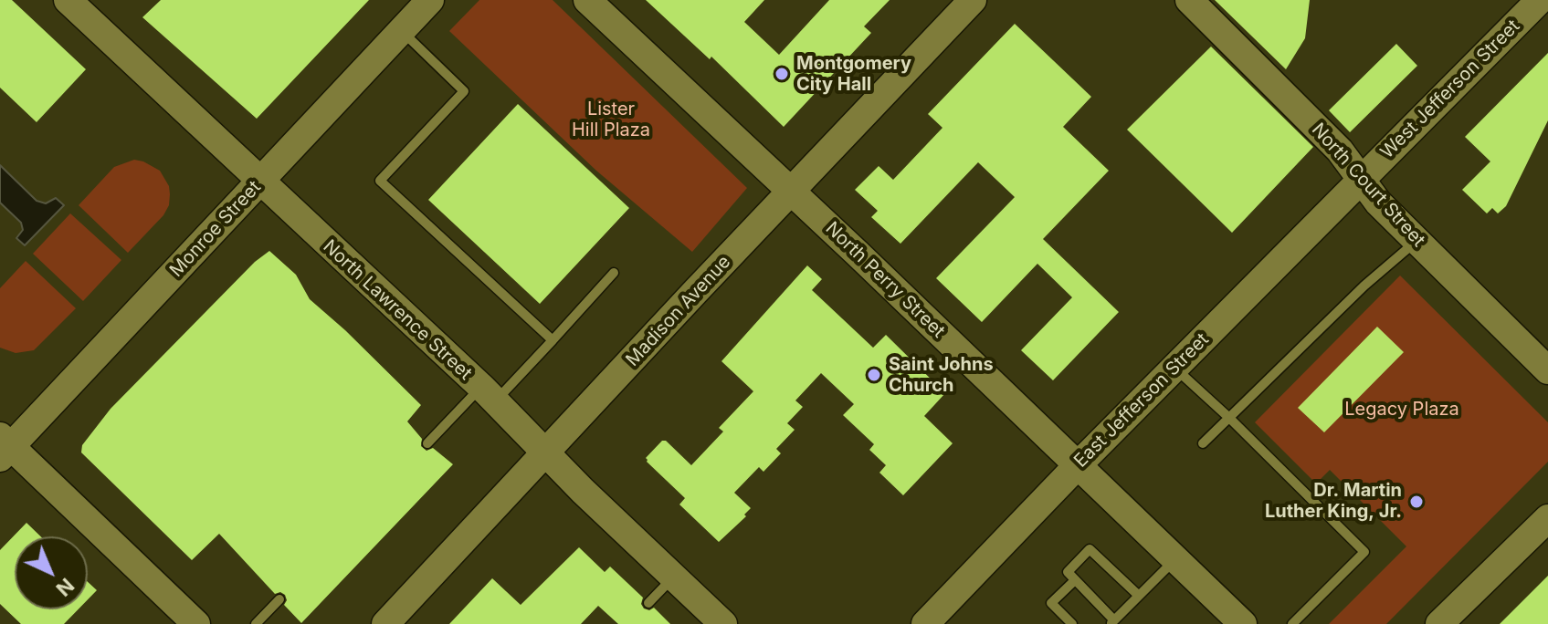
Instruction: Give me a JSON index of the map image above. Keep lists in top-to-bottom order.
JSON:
{
  "streets": {
    "main road": [
      "West Jefferson Street",
      "North Court Street",
      "Monroe Street",
      "North Perry Street",
      "North Lawrence Street",
      "Madison Avenue",
      "East Jefferson Street"
    ]
  },
  "crossings": [
    ["West Jefferson Street", "North Court Street"],
    ["West Jefferson Street", "East Jefferson Street"],
    ["North Court Street", "East Jefferson Street"],
    ["Monroe Street", "North Lawrence Street"],
    ["North Perry Street", "Madison Avenue"],
    ["North Perry Street", "East Jefferson Street"],
    ["North Lawrence Street", "Madison Avenue"]
  ],
  "parks": ["Lister Hill Plaza", "Legacy Plaza"],
  "places": ["Montgomery City Hall", "Saint Johns Church", "Dr. Martin Luther King, Jr."],
  "north": "bottom right"
}
